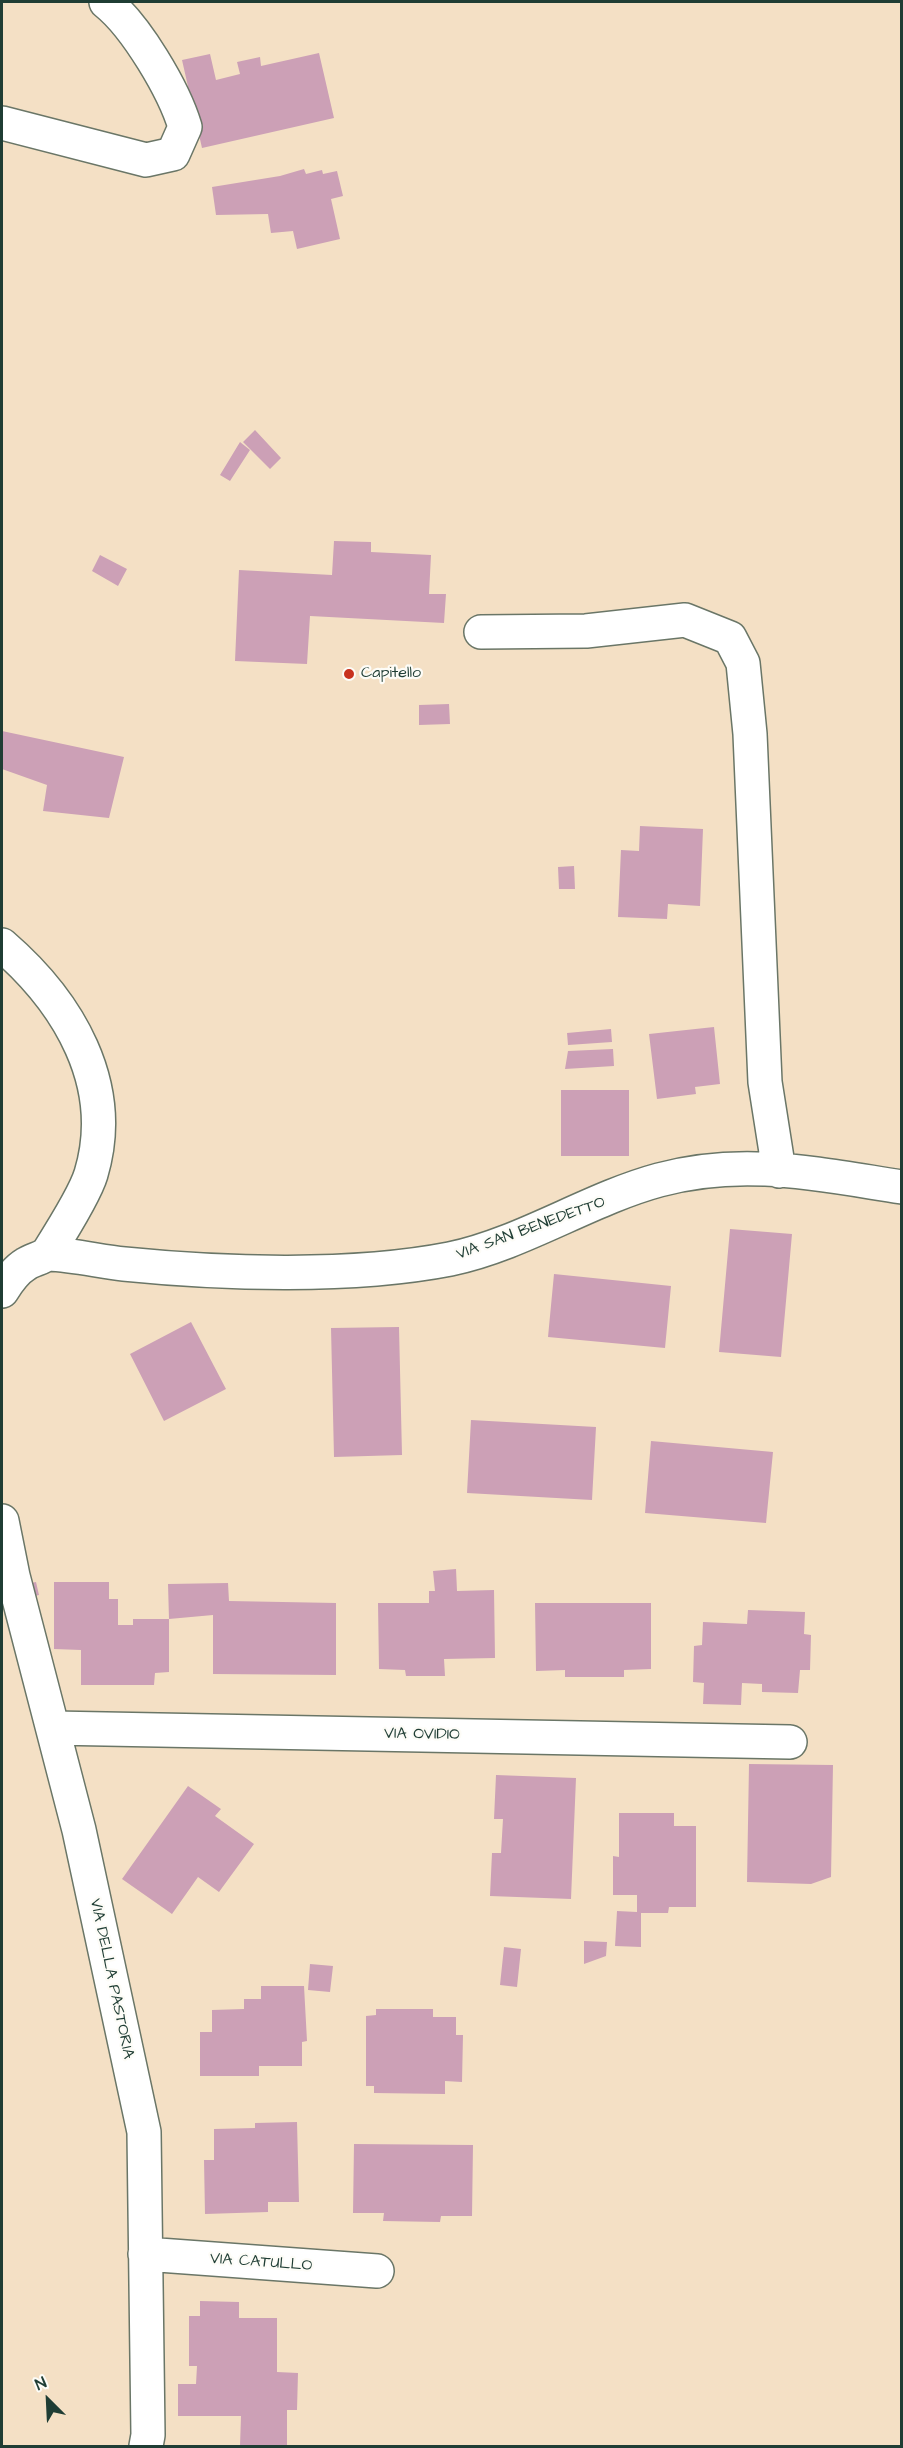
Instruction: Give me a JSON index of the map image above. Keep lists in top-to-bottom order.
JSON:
{
  "streets": {
    "street": [
      "VIA SAN BENEDETTO",
      "VIA OVIDIO",
      "VIA DELLA PASTORIA",
      "VIA CATULLO"
    ]
  },
  "crossings": [
    ["VIA OVIDIO", "VIA DELLA PASTORIA"],
    ["VIA DELLA PASTORIA", "VIA CATULLO"]
  ],
  "places": ["Capitello"],
  "north": "top left"
}
